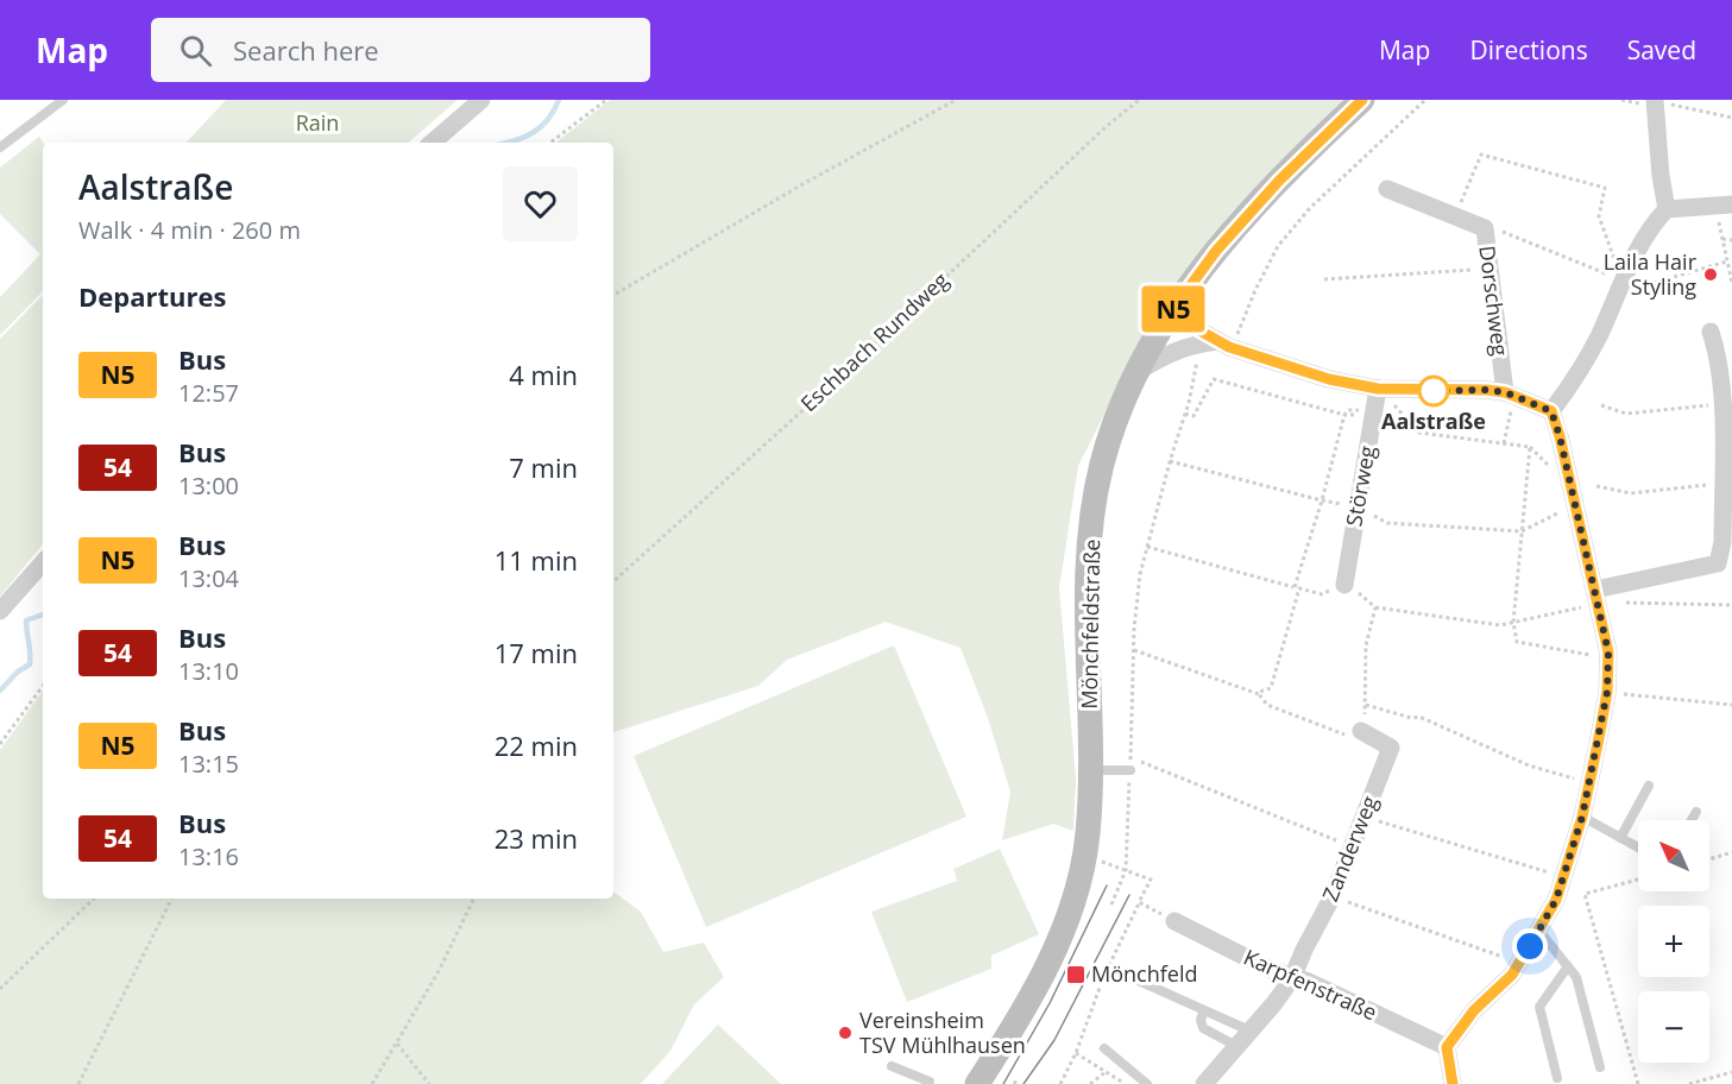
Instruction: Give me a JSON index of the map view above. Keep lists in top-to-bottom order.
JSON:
{
  "streets": {
    "main road": ["Mönchfeldstraße"],
    "street": [
      "Dorschweg",
      "Störweg",
      "Zanderweg",
      "Karpfenstraße"
    ],
    "path": ["Eschbach Rundweg"]
  },
  "crossings": [
    ["Zanderweg", "Karpfenstraße"]
  ],
  "parks": ["Rain"],
  "places": {
    "other": ["Laila Hair Styling", "Aalstraße", "Vereinsheim TSV Mühlhausen"],
    "transit": ["Mönchfeld"]
  },
  "lines": ["bus line N5"],
  "north": "top left",
  "page": {
    "header": "Map",
    "search": "Search here",
    "nav": ["Map", "Directions", "Saved"],
    "on_map": "N5",
    "heading": [
      ["Aalstraße", "Walk · 4 min · 260 m"],
      "Departures"
    ],
    "list": [
      {
        "mark": "N5",
        "name": "Bus",
        "note": "12:57",
        "value": "4 min"
      },
      {
        "mark": "54",
        "name": "Bus",
        "note": "13:00",
        "value": "7 min"
      },
      {
        "mark": "N5",
        "name": "Bus",
        "note": "13:04",
        "value": "11 min"
      },
      {
        "mark": "54",
        "name": "Bus",
        "note": "13:10",
        "value": "17 min"
      },
      {
        "mark": "N5",
        "name": "Bus",
        "note": "13:15",
        "value": "22 min"
      },
      {
        "mark": "54",
        "name": "Bus",
        "note": "13:16",
        "value": "23 min"
      }
    ],
    "map_buttons": ["+", "−"]
  }
}
